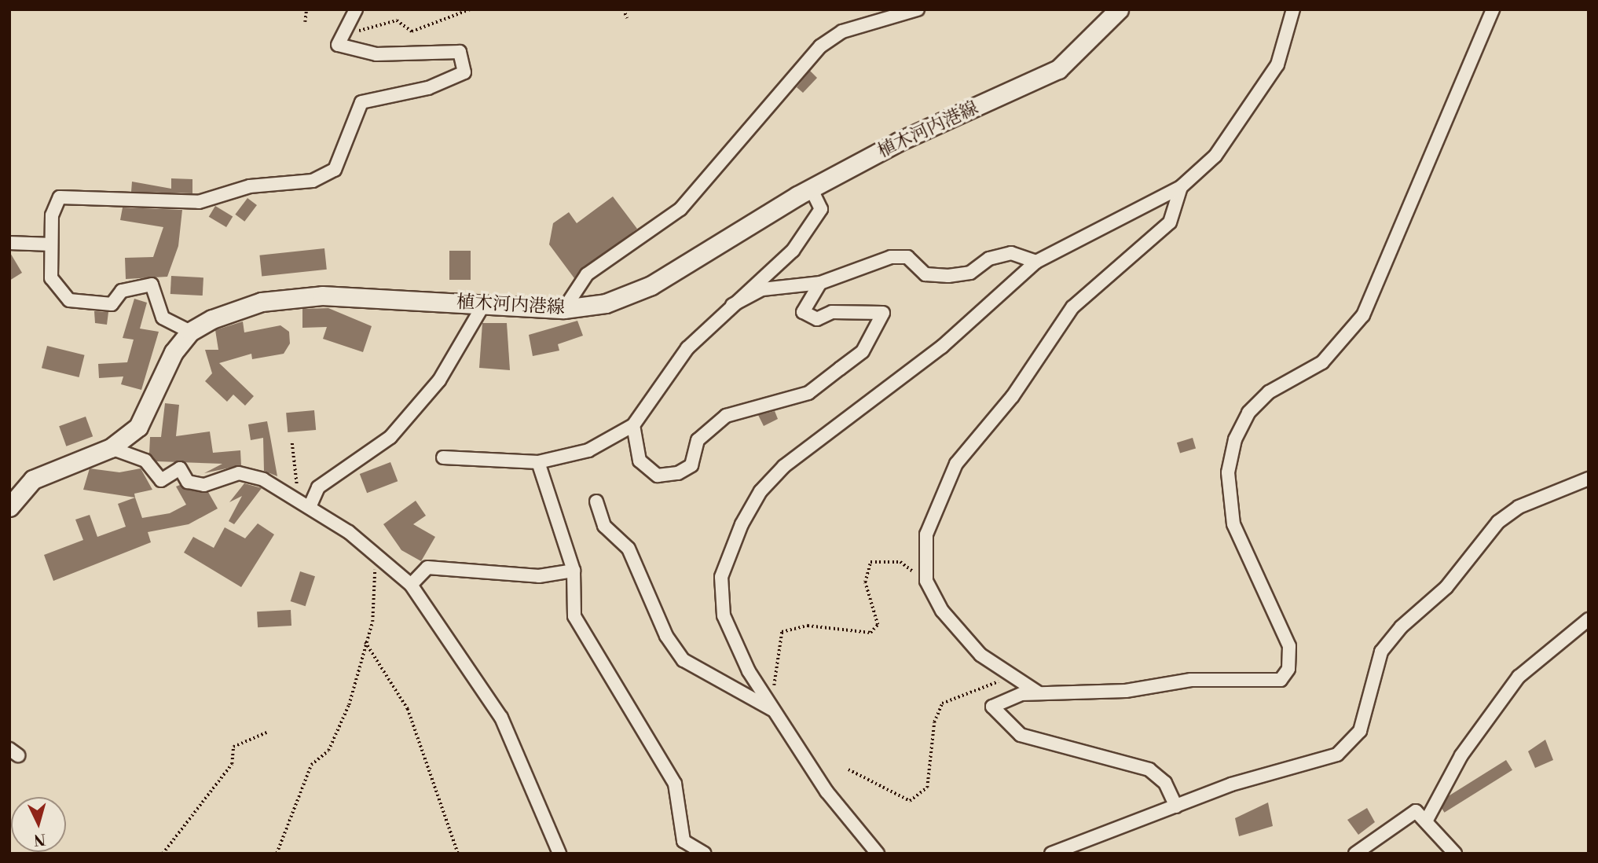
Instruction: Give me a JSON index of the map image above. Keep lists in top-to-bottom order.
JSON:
{
  "streets": {
    "main road": ["植木河内港線"]
  },
  "north": "bottom"
}
